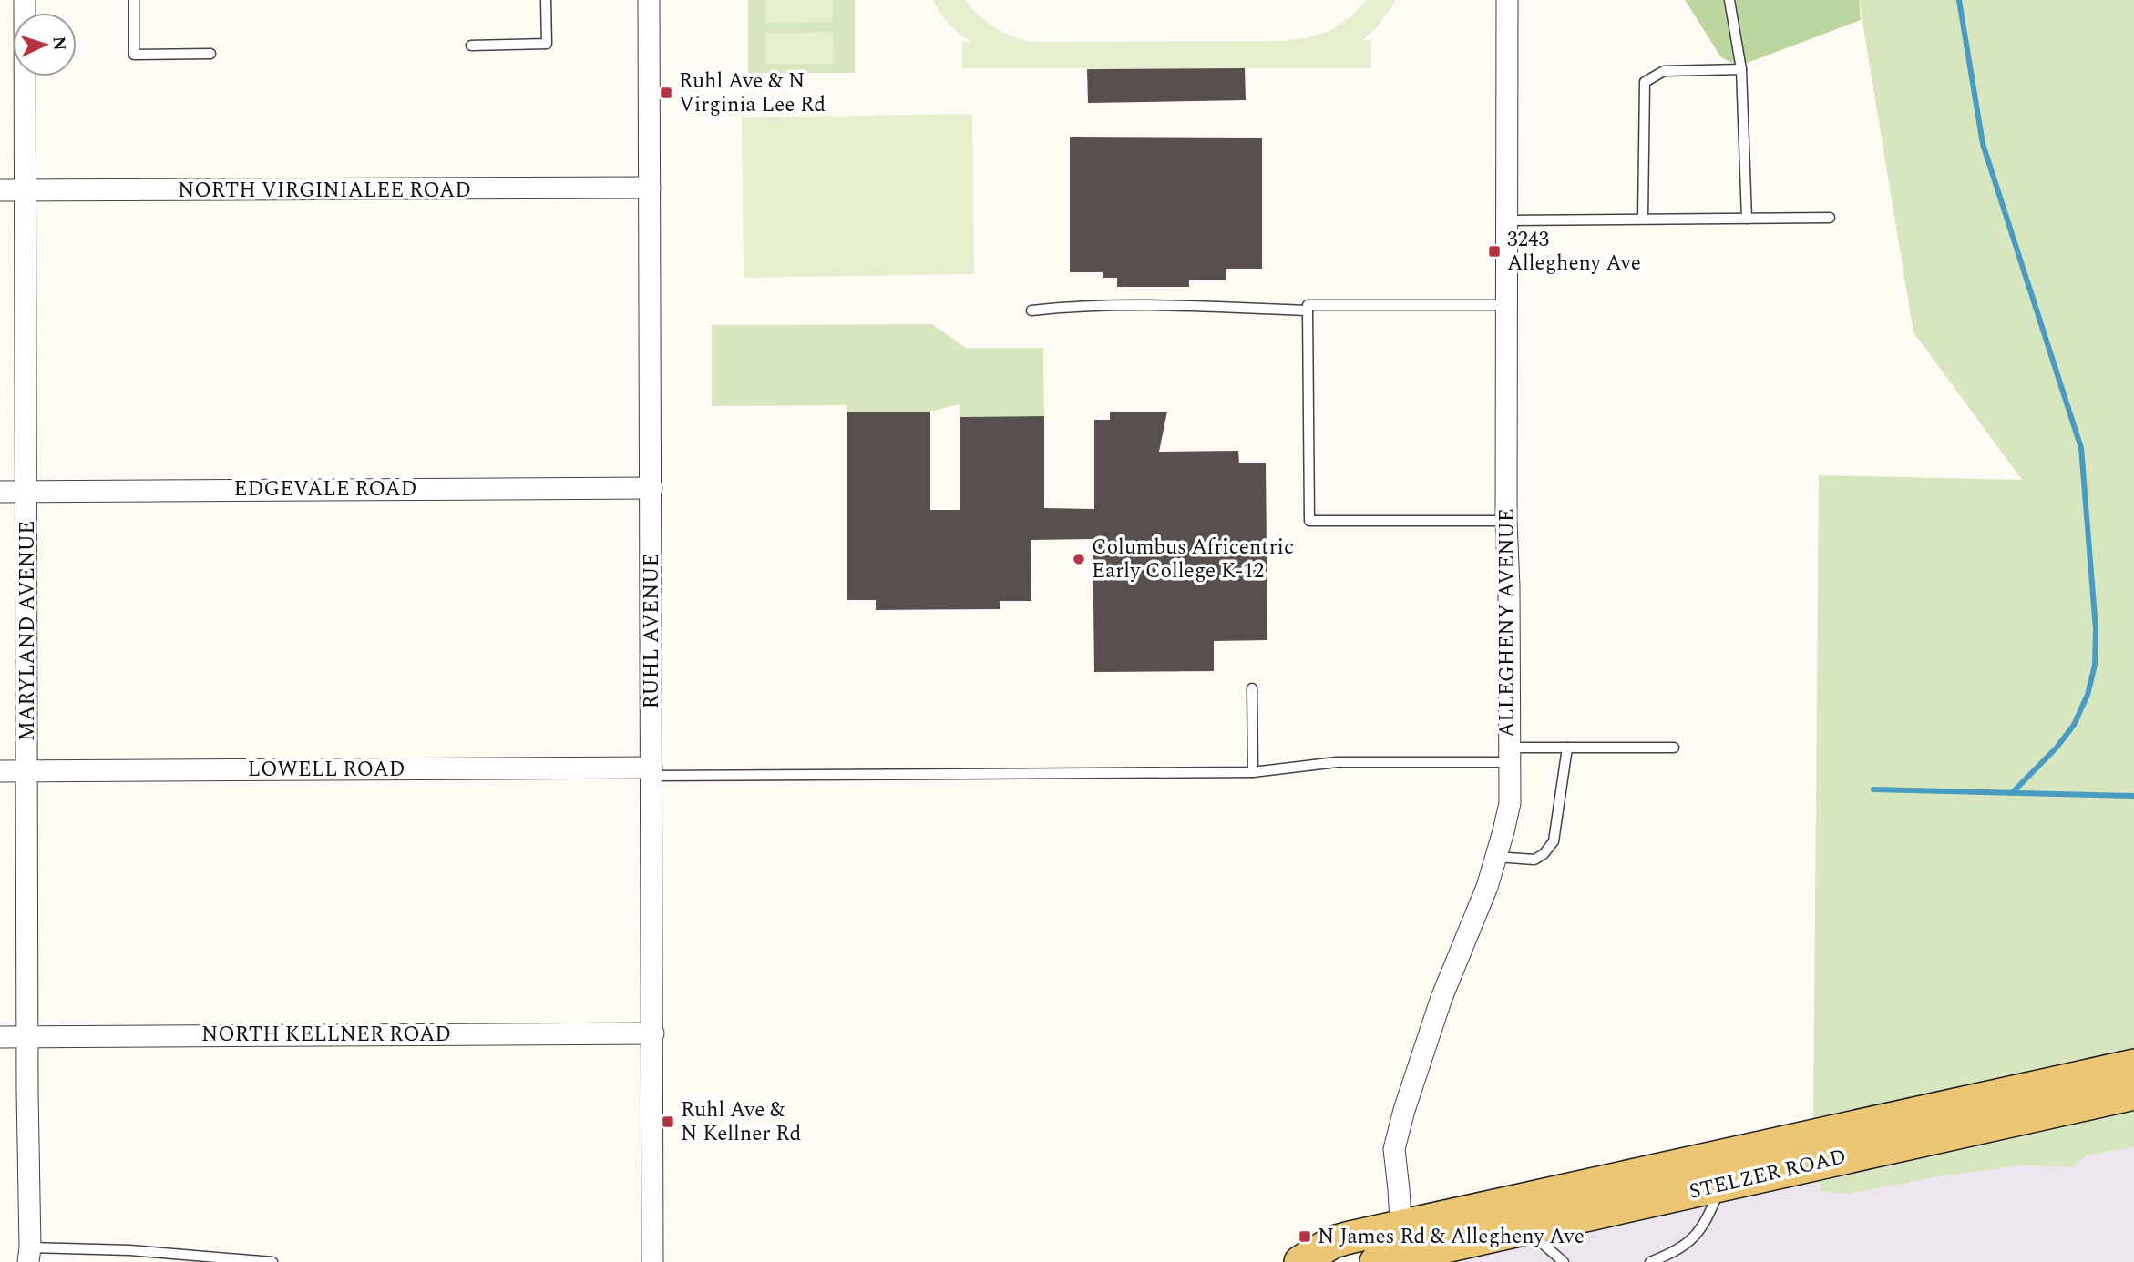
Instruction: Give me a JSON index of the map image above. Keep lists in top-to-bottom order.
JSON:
{
  "streets": {
    "main road": ["STELZER ROAD"],
    "street": [
      "NORTH VIRGINIALEE ROAD",
      "EDGEVALE ROAD",
      "ALLEGHENY AVENUE",
      "MARYLAND AVENUE",
      "RUHL AVENUE",
      "LOWELL ROAD",
      "NORTH KELLNER ROAD"
    ]
  },
  "crossings": [
    ["NORTH VIRGINIALEE ROAD", "MARYLAND AVENUE"],
    ["NORTH VIRGINIALEE ROAD", "RUHL AVENUE"],
    ["EDGEVALE ROAD", "MARYLAND AVENUE"],
    ["EDGEVALE ROAD", "RUHL AVENUE"],
    ["ALLEGHENY AVENUE", "STELZER ROAD"],
    ["MARYLAND AVENUE", "LOWELL ROAD"],
    ["MARYLAND AVENUE", "NORTH KELLNER ROAD"],
    ["RUHL AVENUE", "LOWELL ROAD"],
    ["RUHL AVENUE", "NORTH KELLNER ROAD"]
  ],
  "places": {
    "transit": [
      "Ruhl Ave & N Virginia Lee Rd",
      "3243 Allegheny Ave",
      "Ruhl Ave & N Kellner Rd",
      "N James Rd & Allegheny Ave"
    ],
    "other": ["Columbus Africentric Early College K-12"]
  },
  "north": "right"
}
